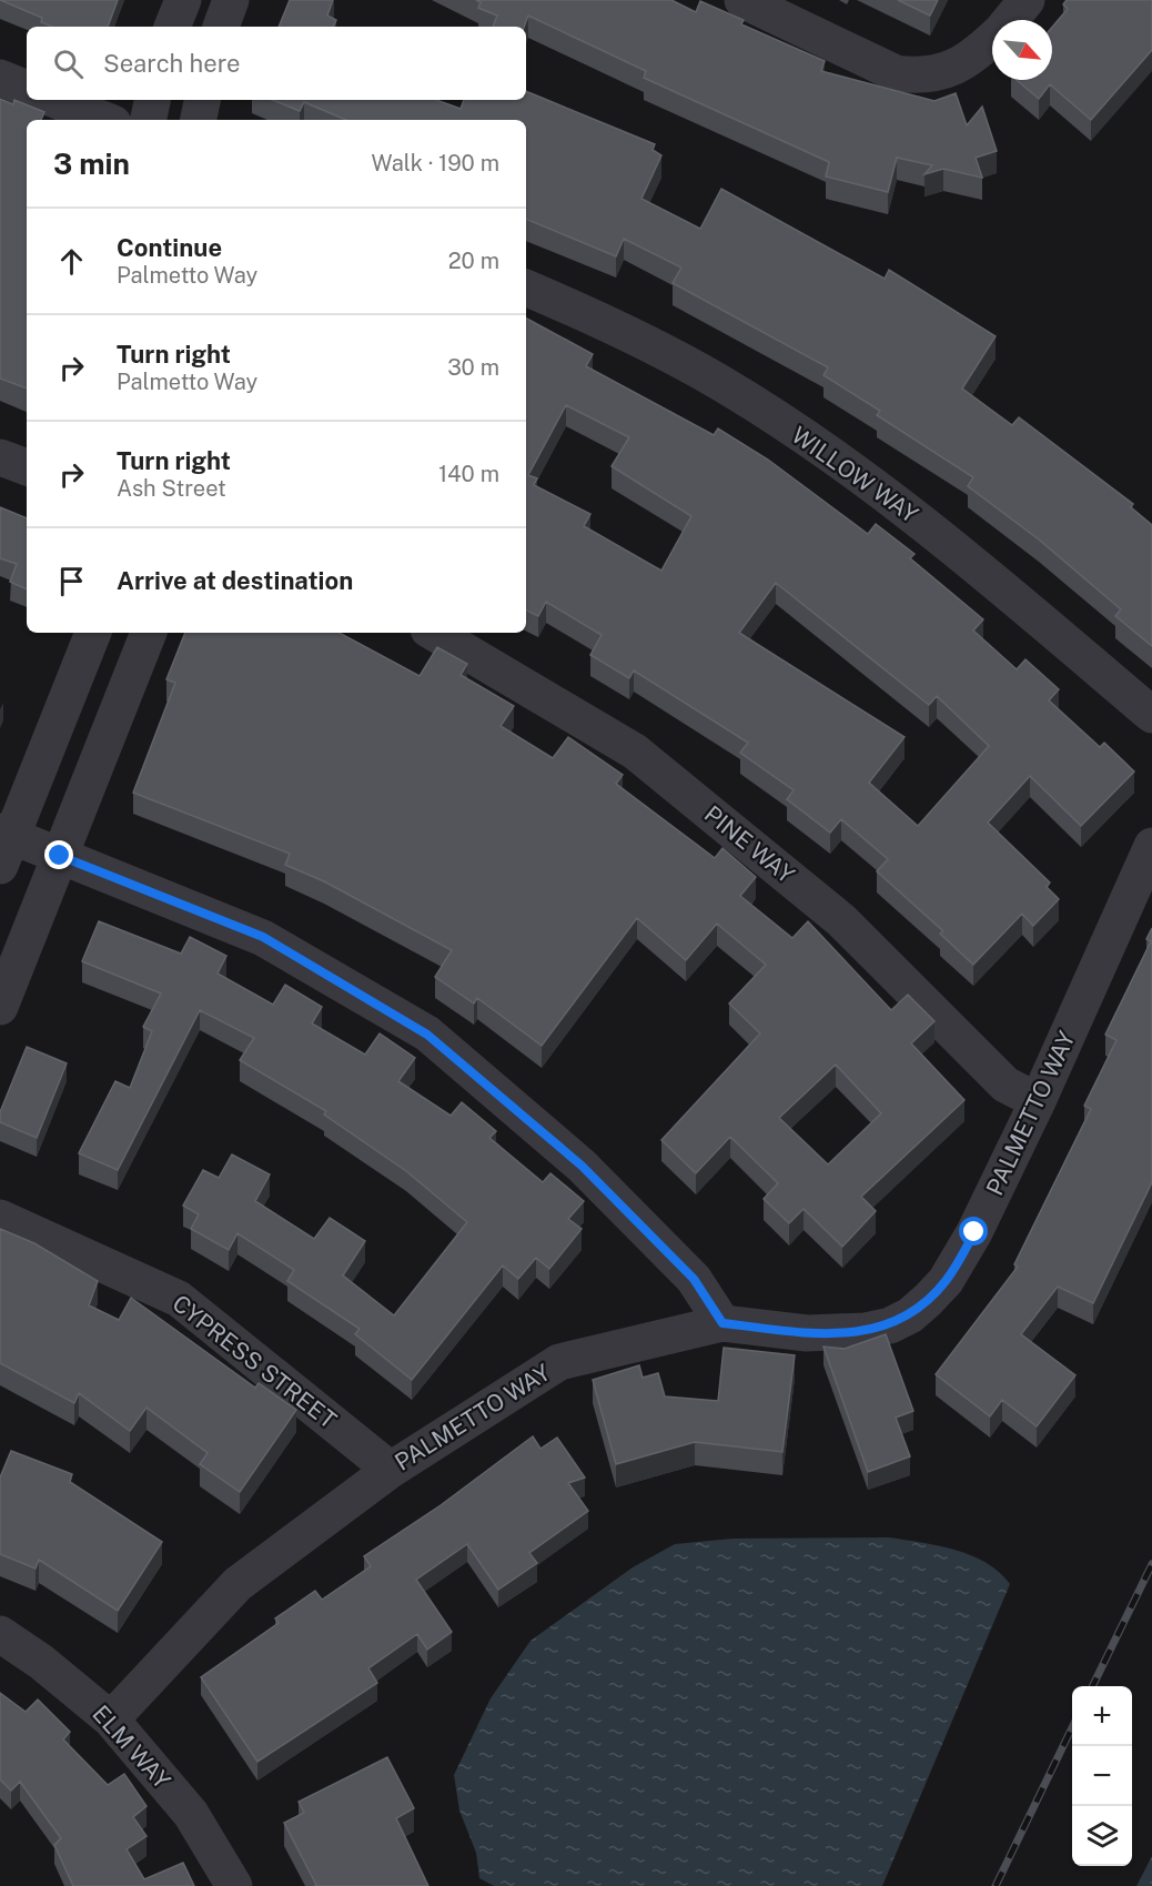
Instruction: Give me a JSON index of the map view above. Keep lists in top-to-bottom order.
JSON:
{
  "streets": {
    "street": [
      "WILLOW WAY",
      "PINE WAY",
      "PALMETTO WAY",
      "CYPRESS STREET",
      "ELM WAY"
    ]
  },
  "crossings": [
    ["PINE WAY", "PALMETTO WAY"],
    ["PALMETTO WAY", "CYPRESS STREET"],
    ["PALMETTO WAY", "ELM WAY"]
  ],
  "north": "bottom right",
  "page": {
    "search": "Search here",
    "heading": ["3 min", "Walk · 190 m"],
    "list": [
      ["Continue", "Palmetto Way", "20 m"],
      ["Turn right", "Palmetto Way", "30 m"],
      ["Turn right", "Ash Street", "140 m"],
      "Arrive at destination"
    ],
    "map_buttons": ["+", "−"]
  }
}
